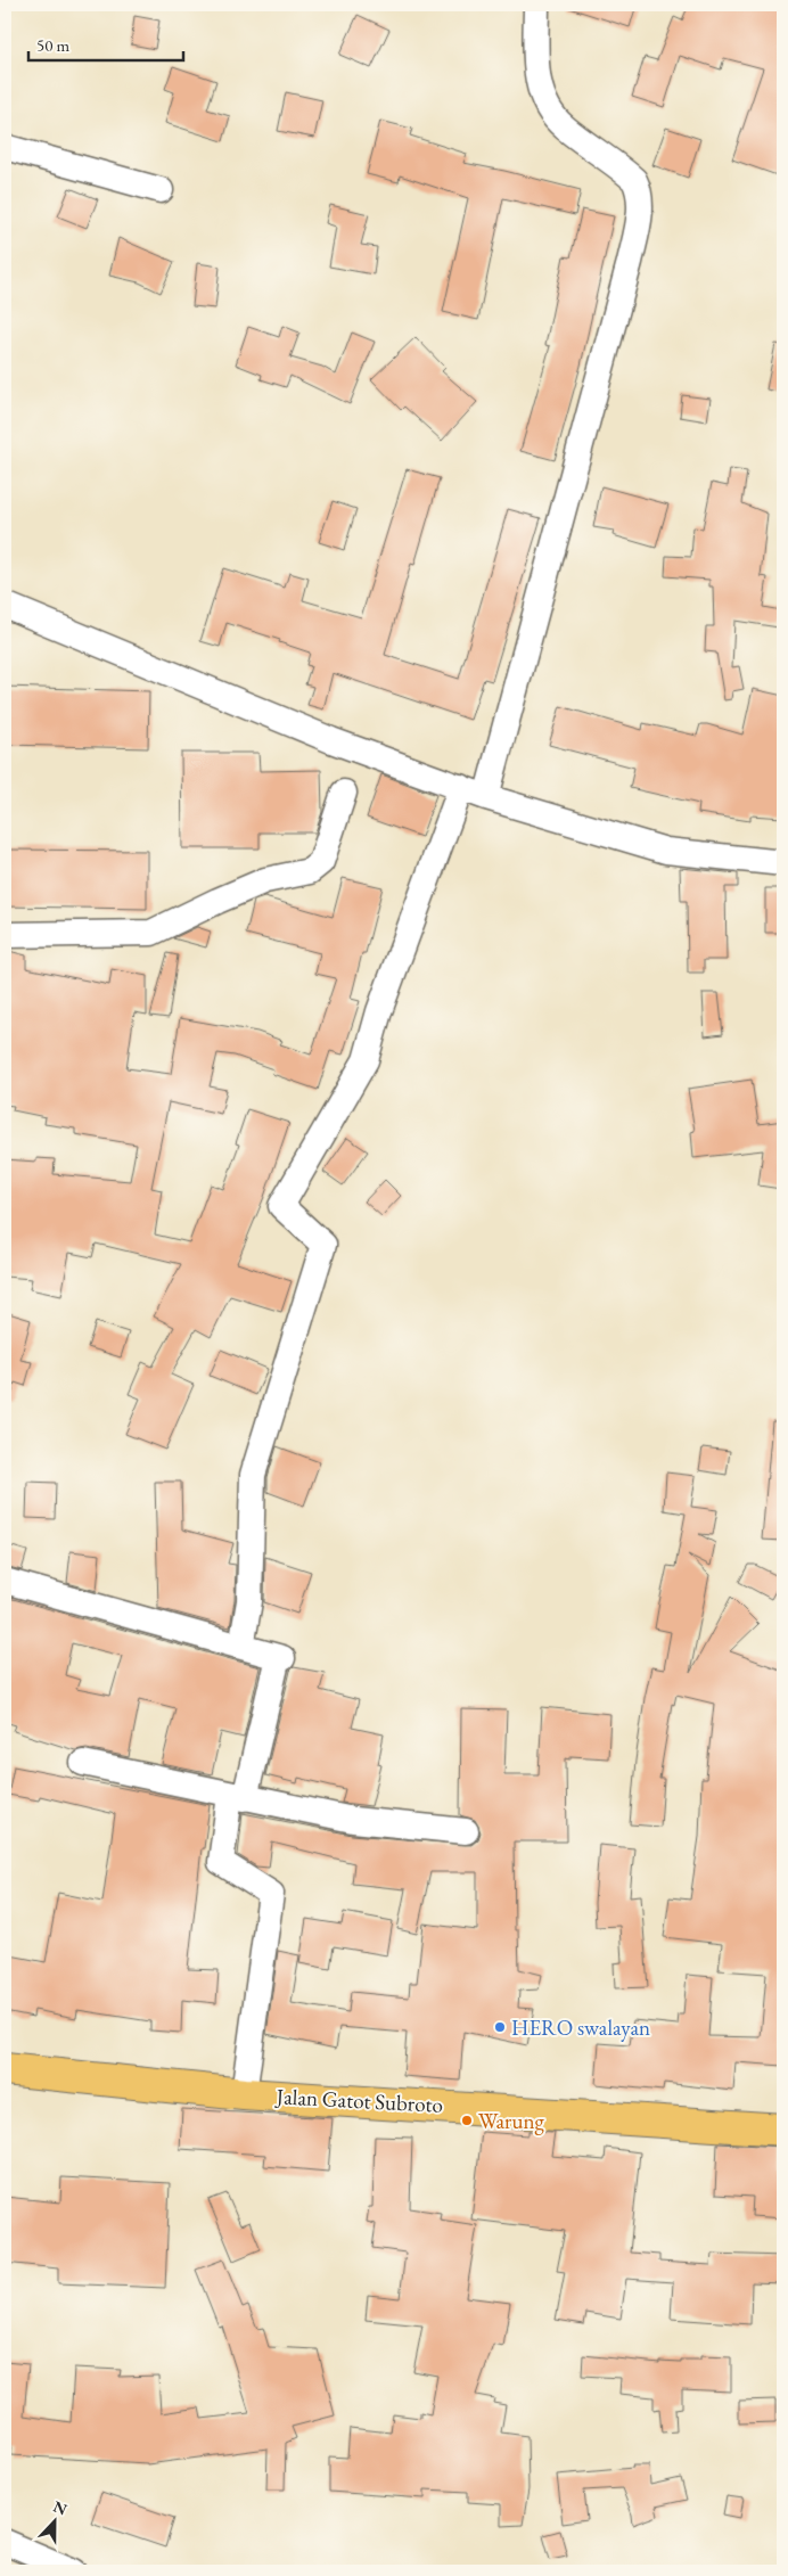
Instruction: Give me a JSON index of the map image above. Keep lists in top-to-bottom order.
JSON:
{
  "streets": {
    "highway": ["Jalan Gatot Subroto"]
  },
  "places": ["HERO swalayan", "Warung"],
  "scale_bar": "50 m",
  "north": "top"
}
